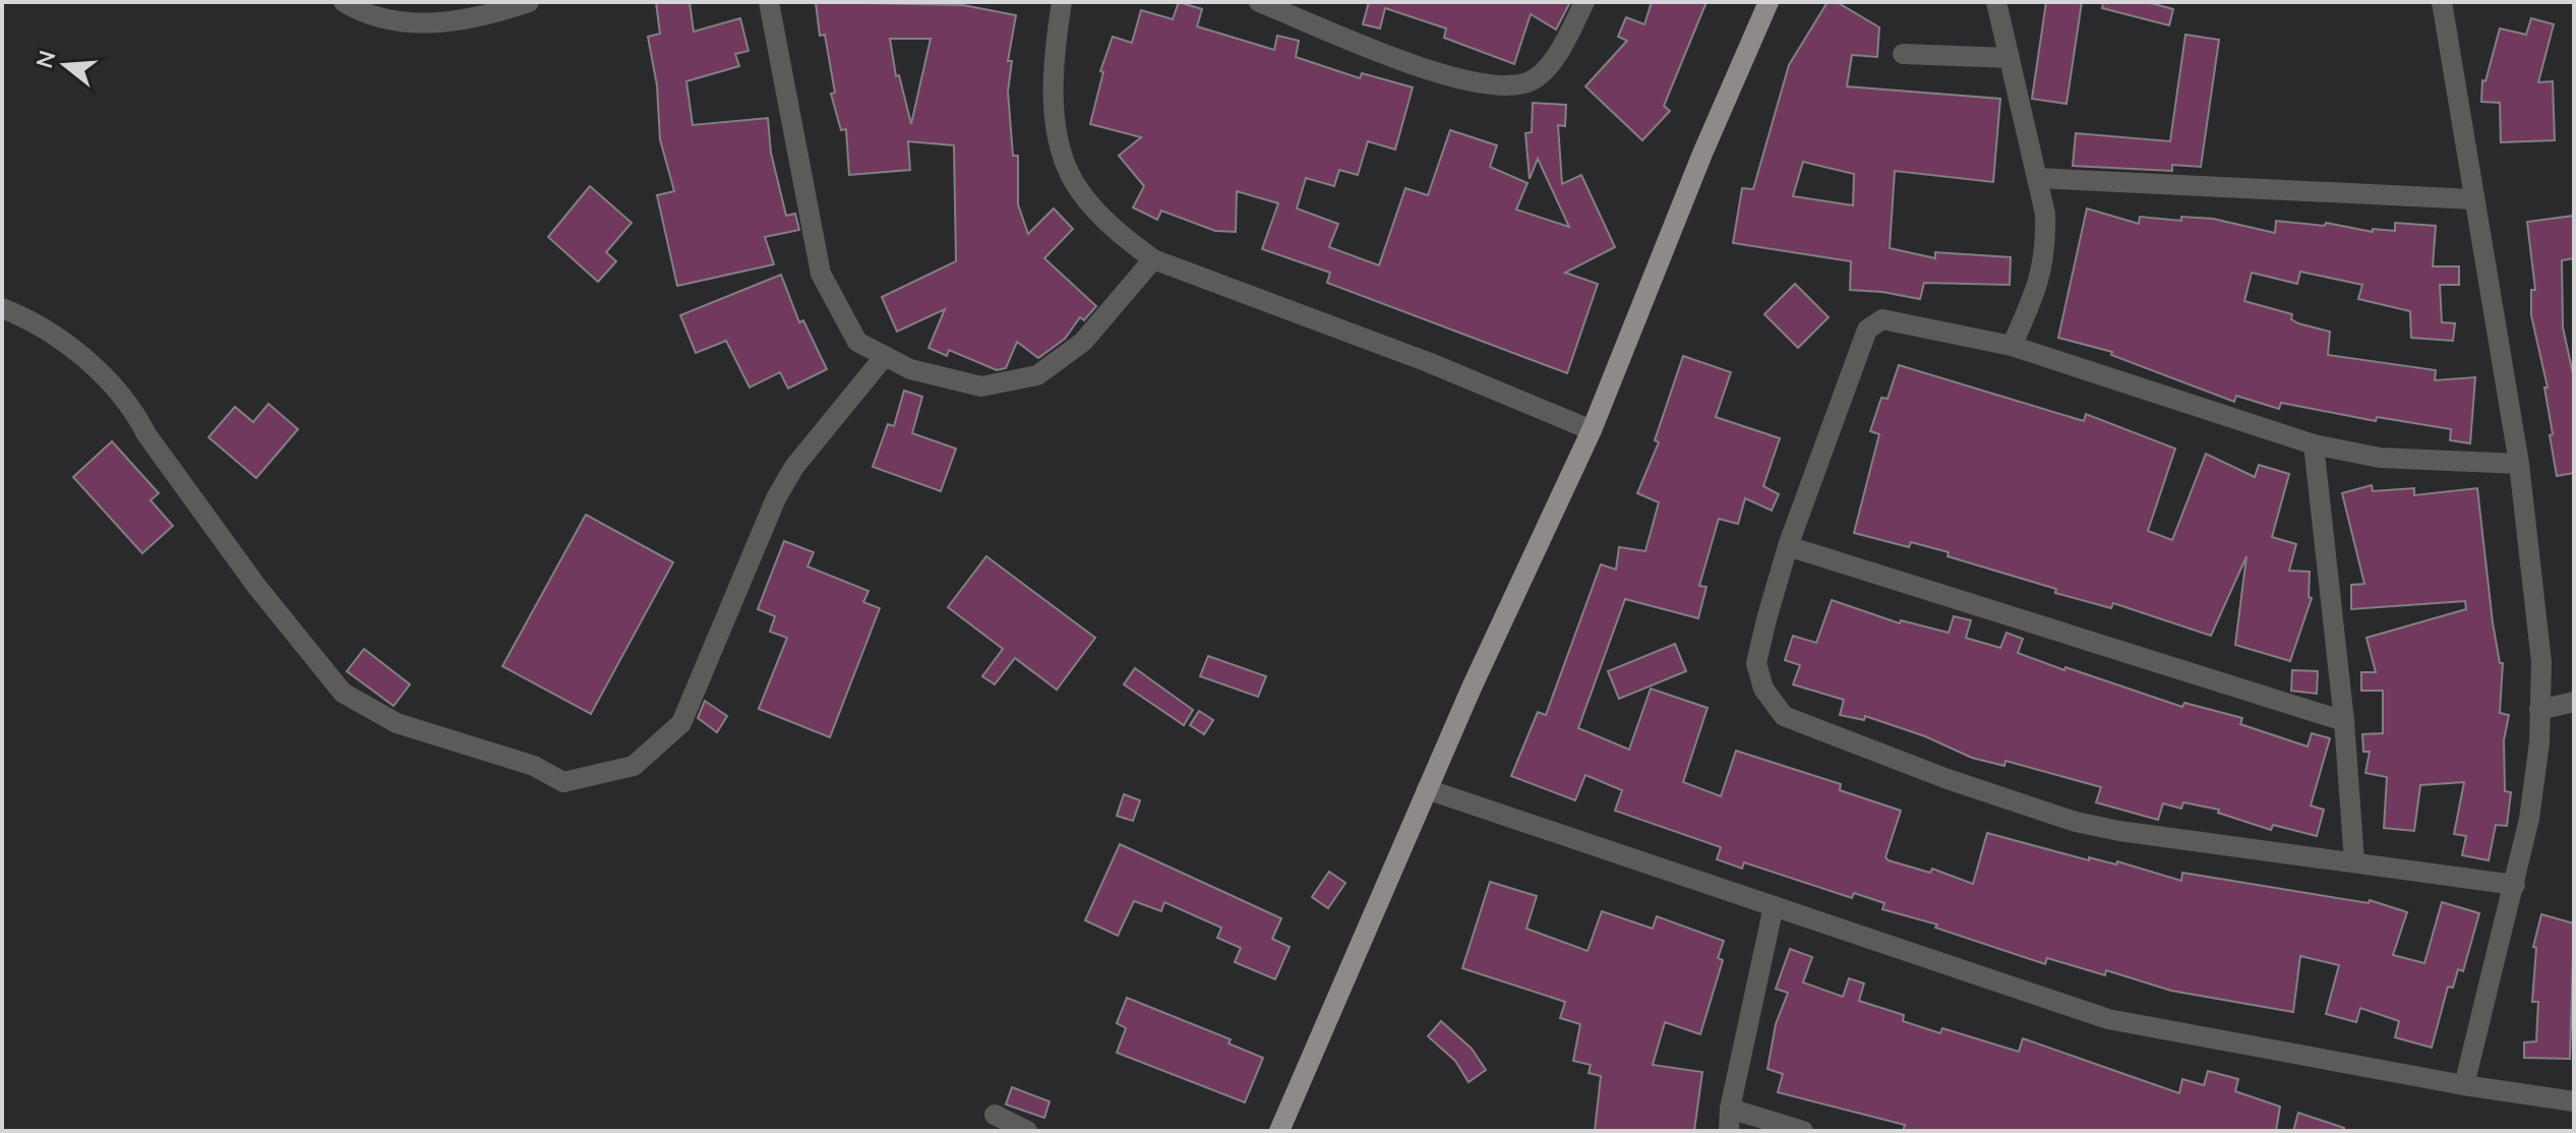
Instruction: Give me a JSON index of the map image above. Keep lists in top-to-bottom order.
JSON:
{
  "north": "left"
}
